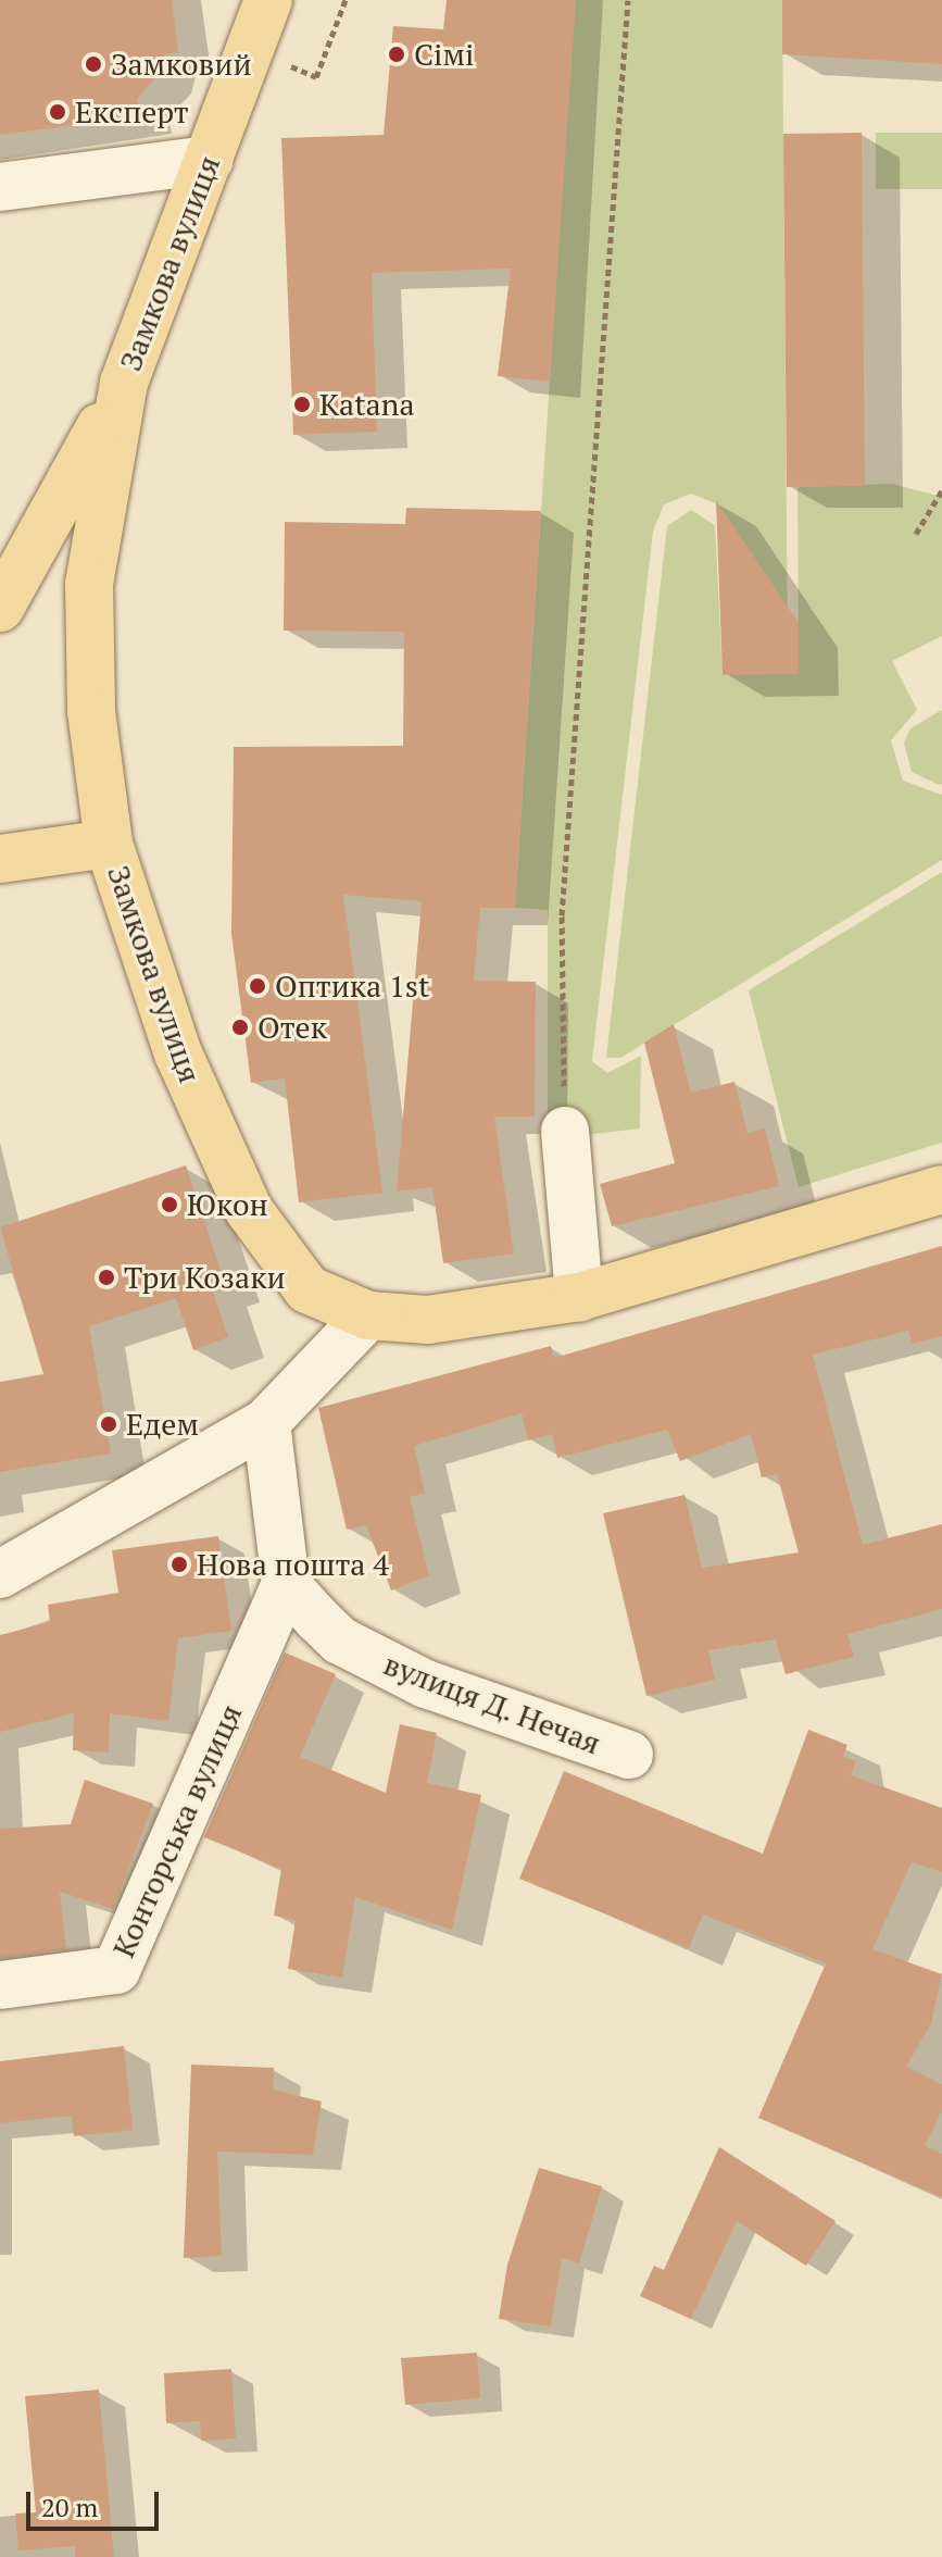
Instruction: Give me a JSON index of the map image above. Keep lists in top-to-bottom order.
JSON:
{
  "streets": {
    "main road": ["Замкова вулиця"],
    "street": ["вулиця Д. Нечая", "Конторська вулиця"]
  },
  "crossings": [
    ["вулиця Д. Нечая", "Конторська вулиця"]
  ],
  "places": [
    "Сімі",
    "Замковий",
    "Експерт",
    "Katana",
    "Оптика 1st",
    "Отек",
    "Юкон",
    "Три Козаки",
    "Едем",
    "Нова пошта 4"
  ],
  "scale_bar": "20 m"
}
